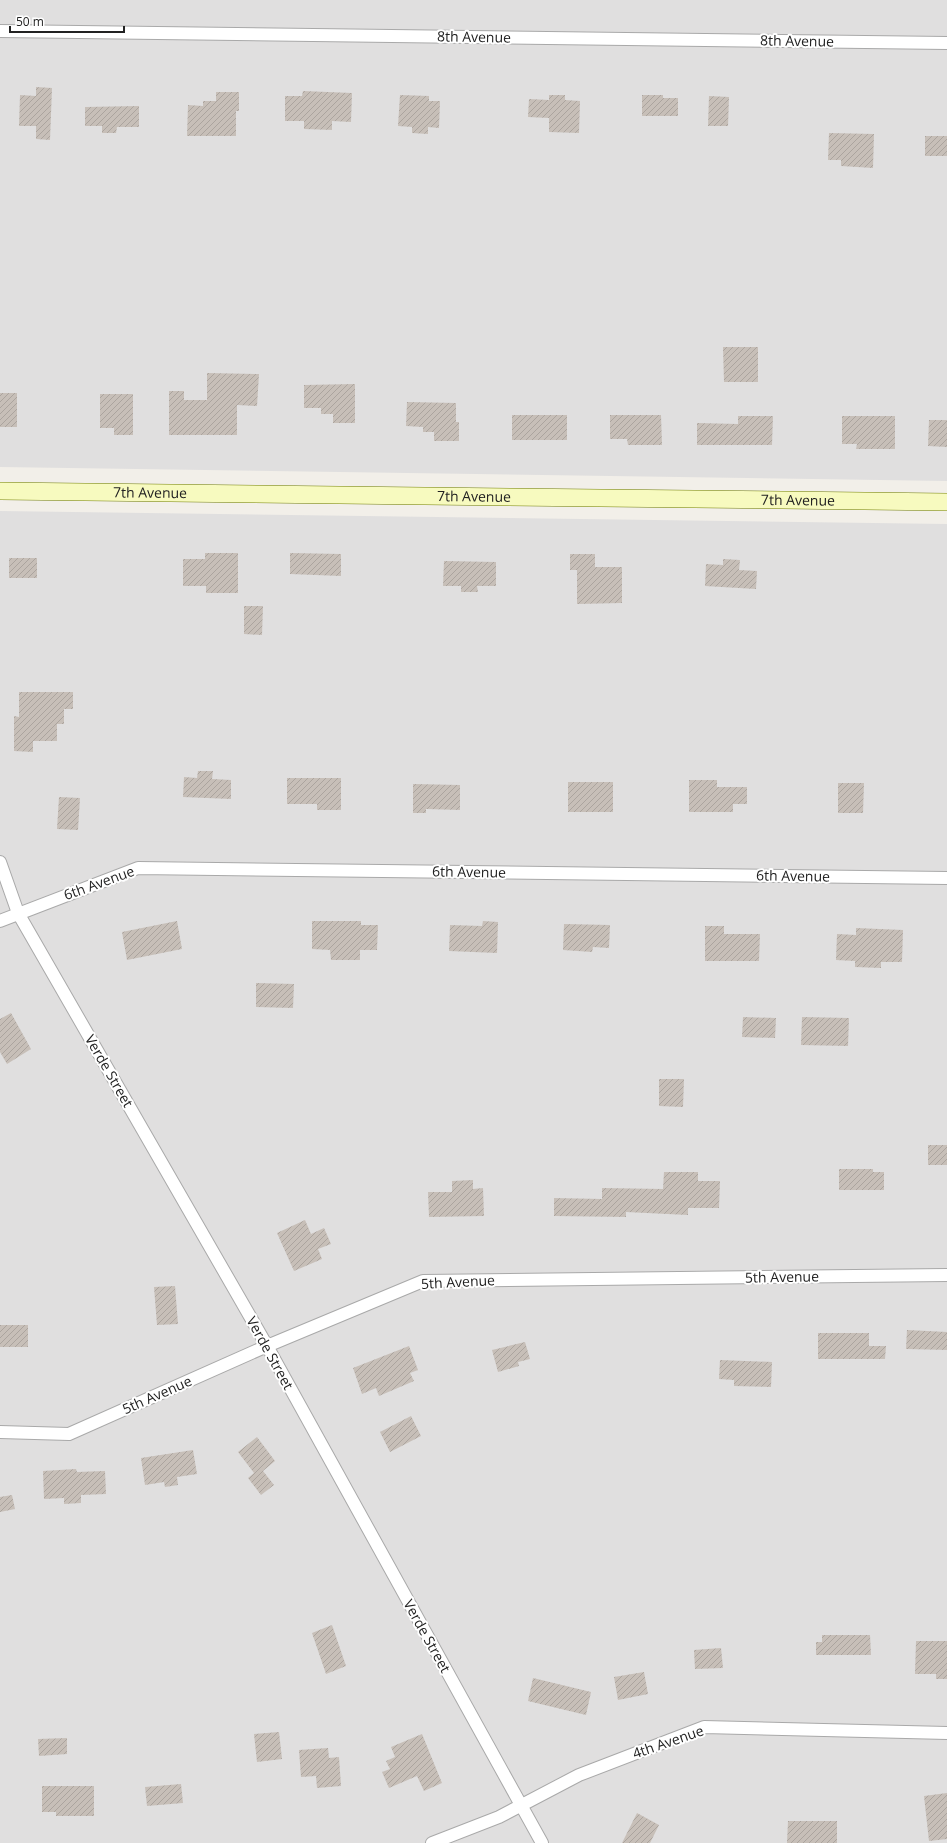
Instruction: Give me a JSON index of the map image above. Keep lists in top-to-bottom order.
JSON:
{
  "streets": {
    "street": [
      "8th Avenue",
      "7th Avenue",
      "6th Avenue",
      "Verde Street",
      "5th Avenue",
      "4th Avenue"
    ]
  },
  "crossings": [
    ["6th Avenue", "Verde Street"],
    ["Verde Street", "5th Avenue"],
    ["Verde Street", "4th Avenue"]
  ],
  "scale_bar": "50 m"
}
